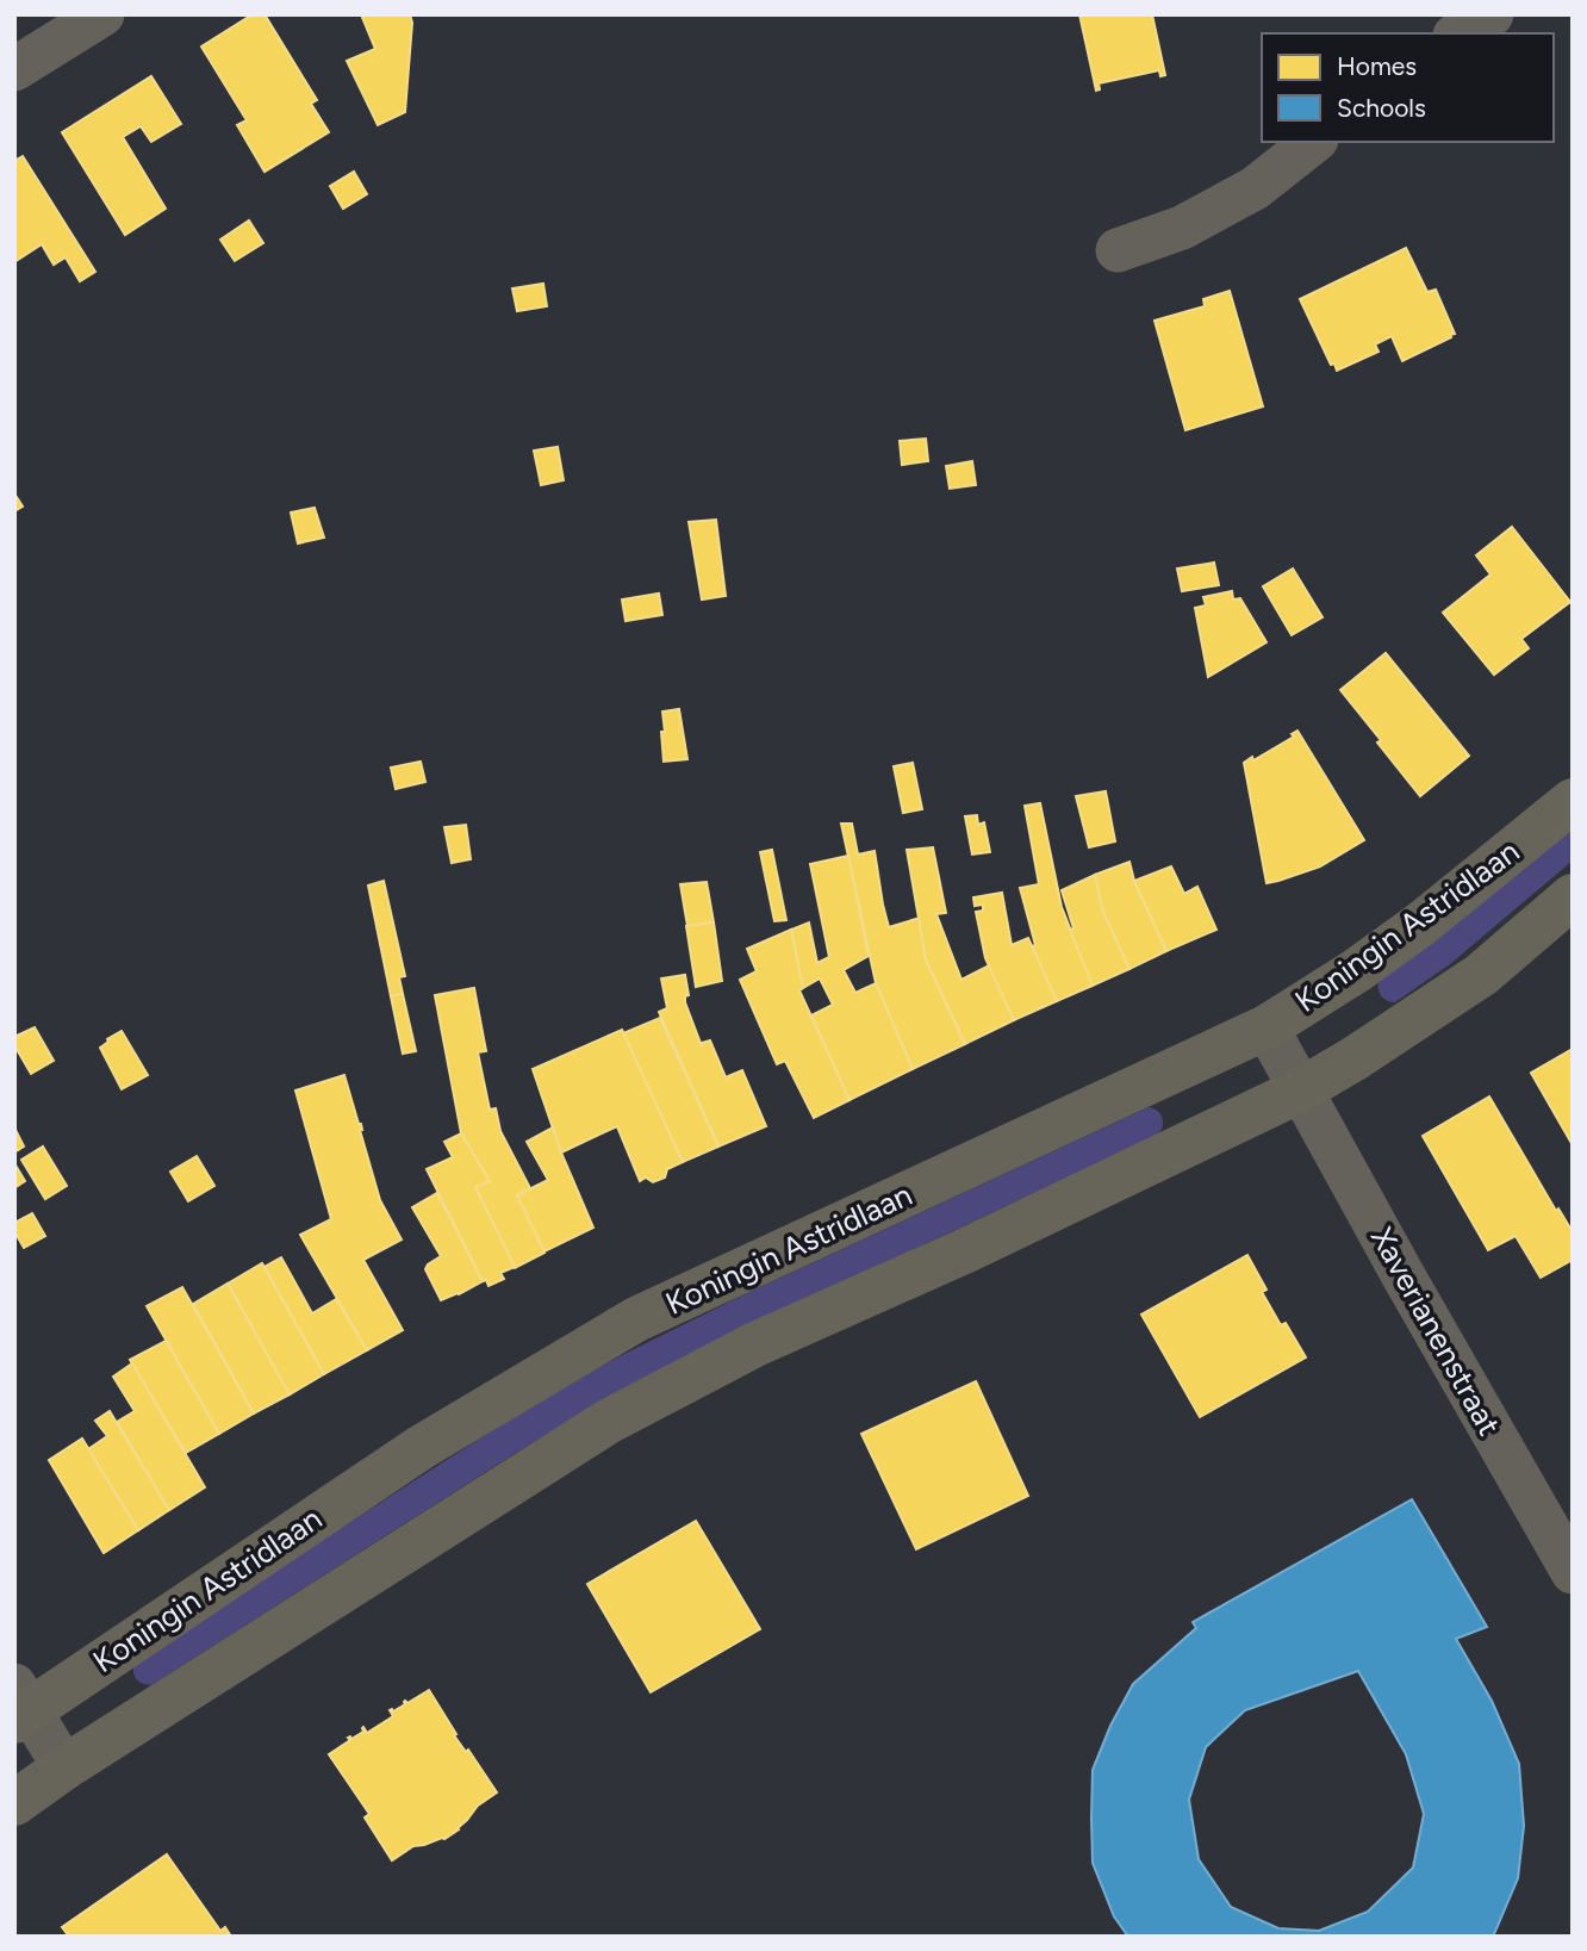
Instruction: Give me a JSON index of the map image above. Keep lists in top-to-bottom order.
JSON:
{
  "streets": {
    "main road": ["Koningin Astridlaan"],
    "street": ["Xaverianenstraat"]
  },
  "crossings": [
    ["Koningin Astridlaan", "Xaverianenstraat"]
  ],
  "legend": ["Homes", "Schools"]
}
